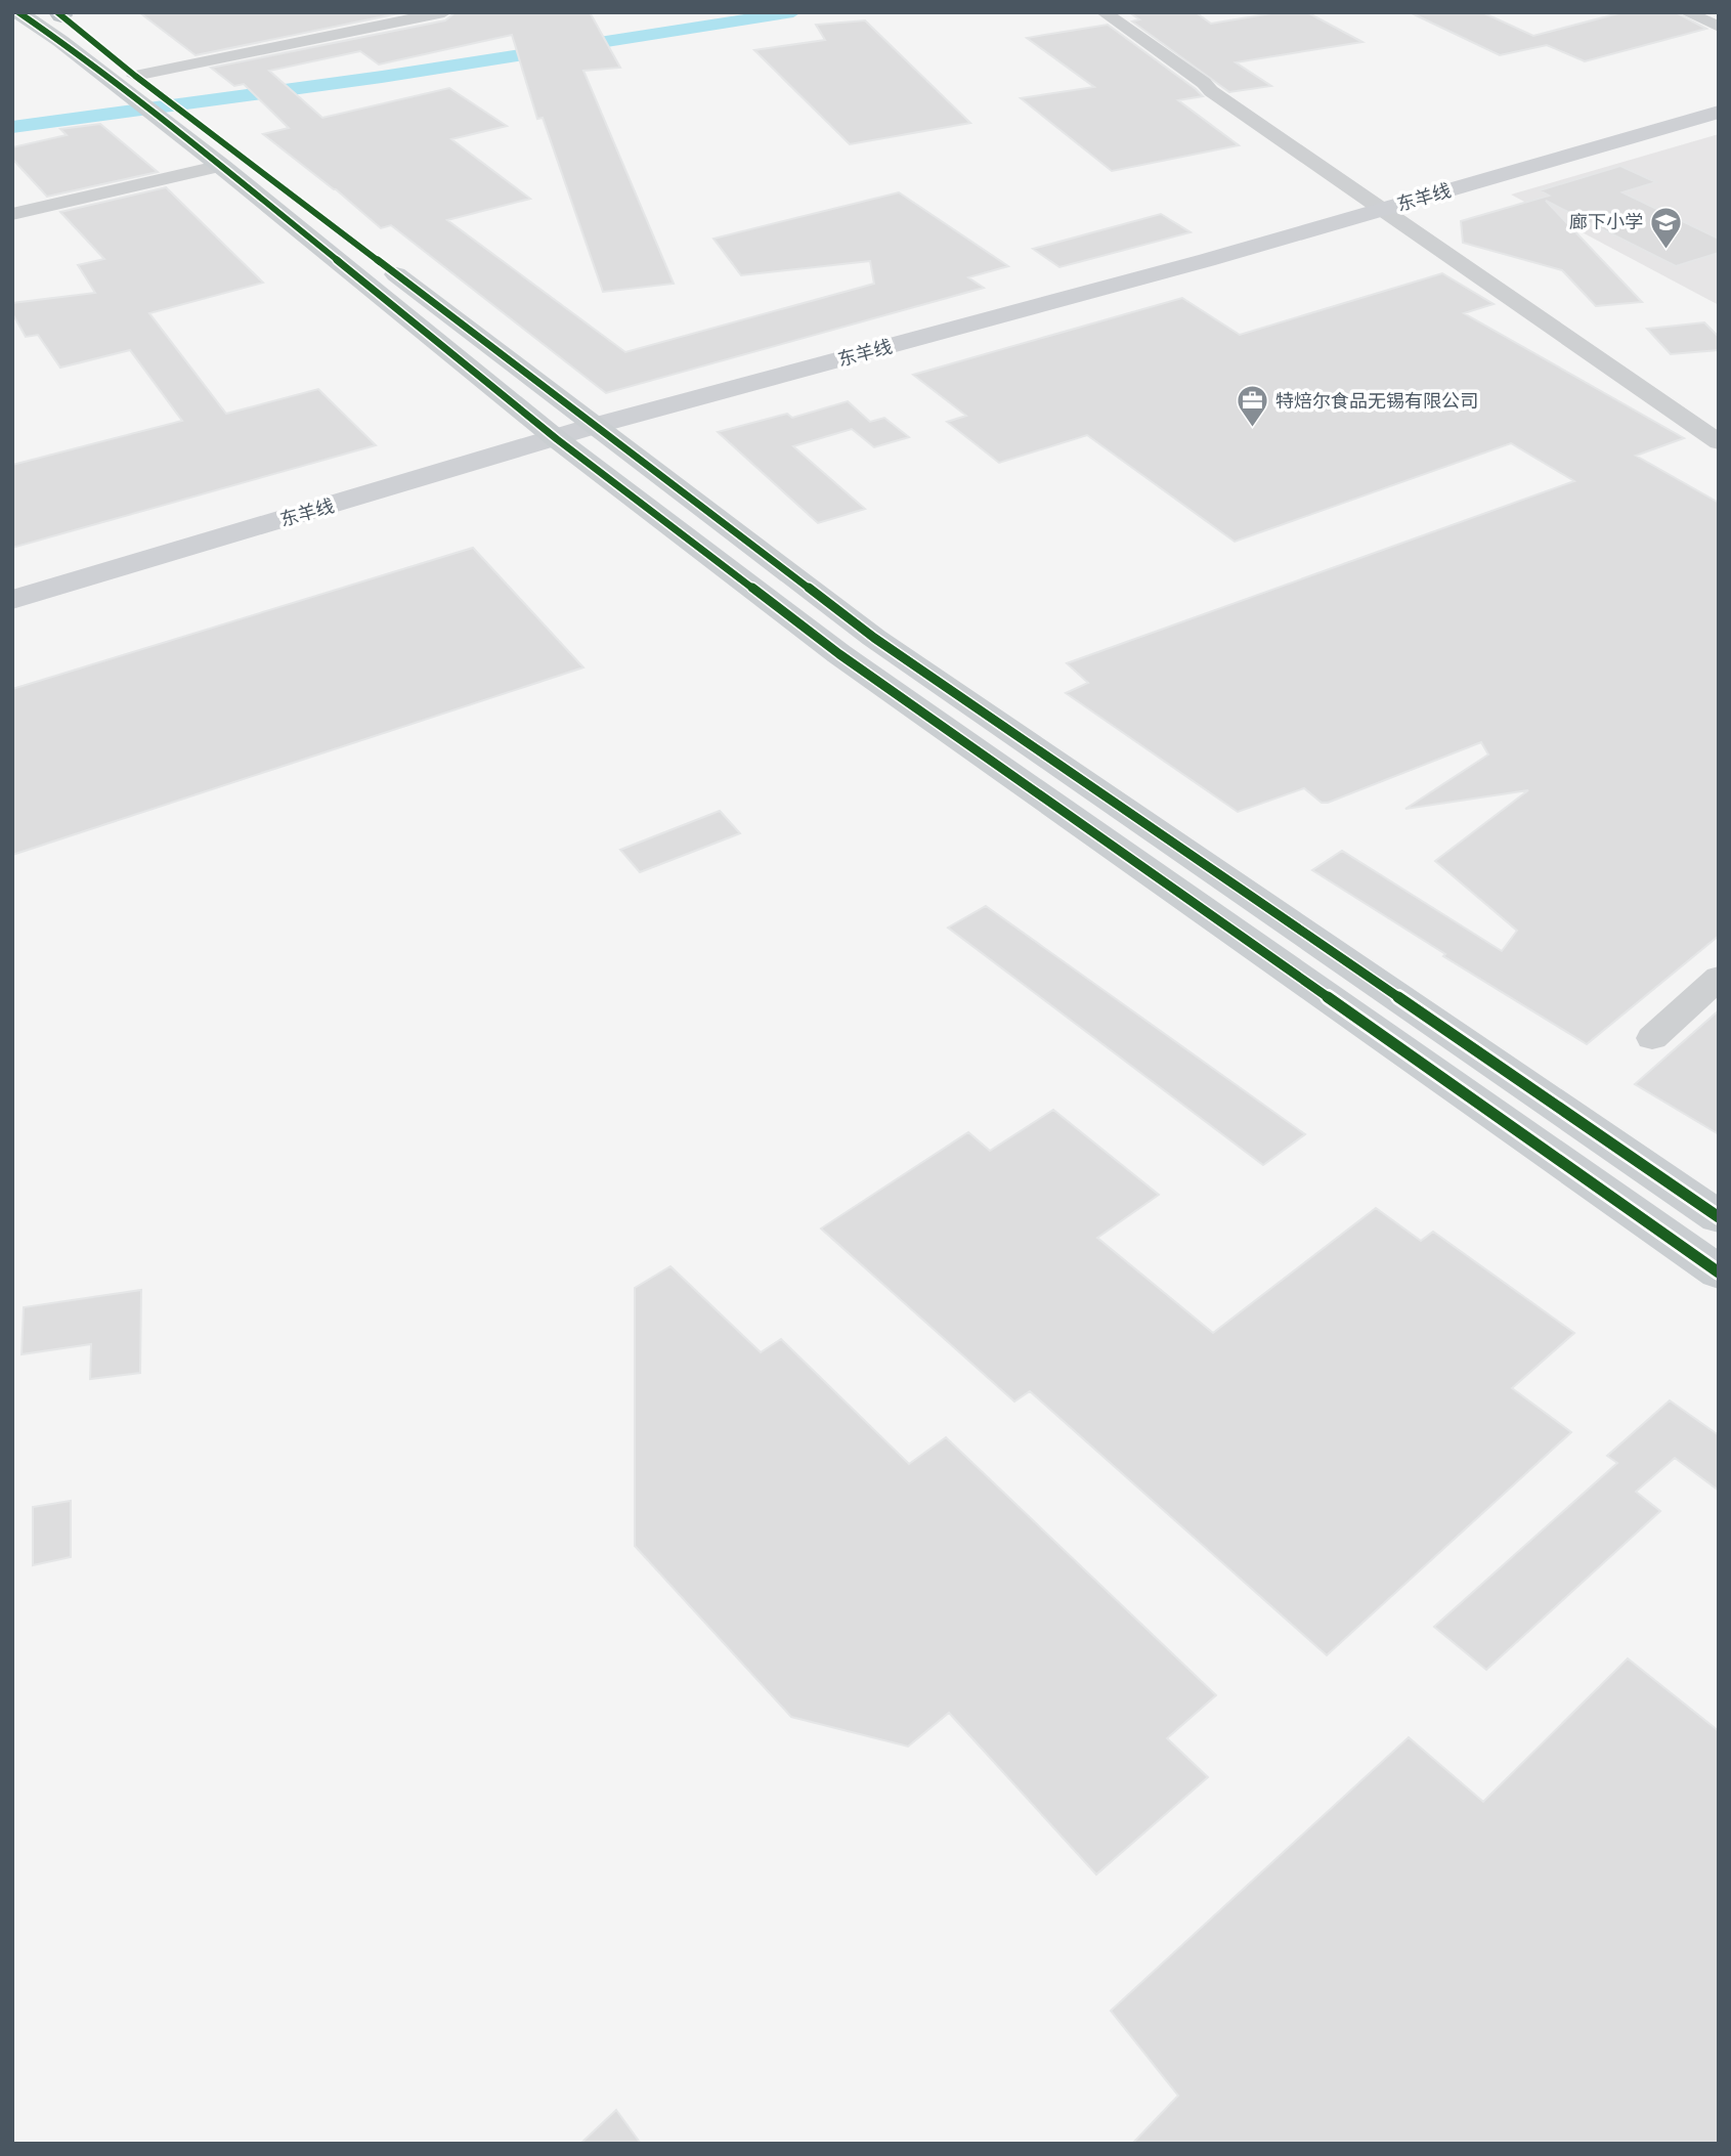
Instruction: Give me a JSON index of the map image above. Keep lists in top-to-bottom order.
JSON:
{
  "streets": {
    "main road": ["东羊线"]
  },
  "places": {
    "school or university": ["廊下小学"],
    "office": ["特焙尔食品无锡有限公司"]
  }
}
